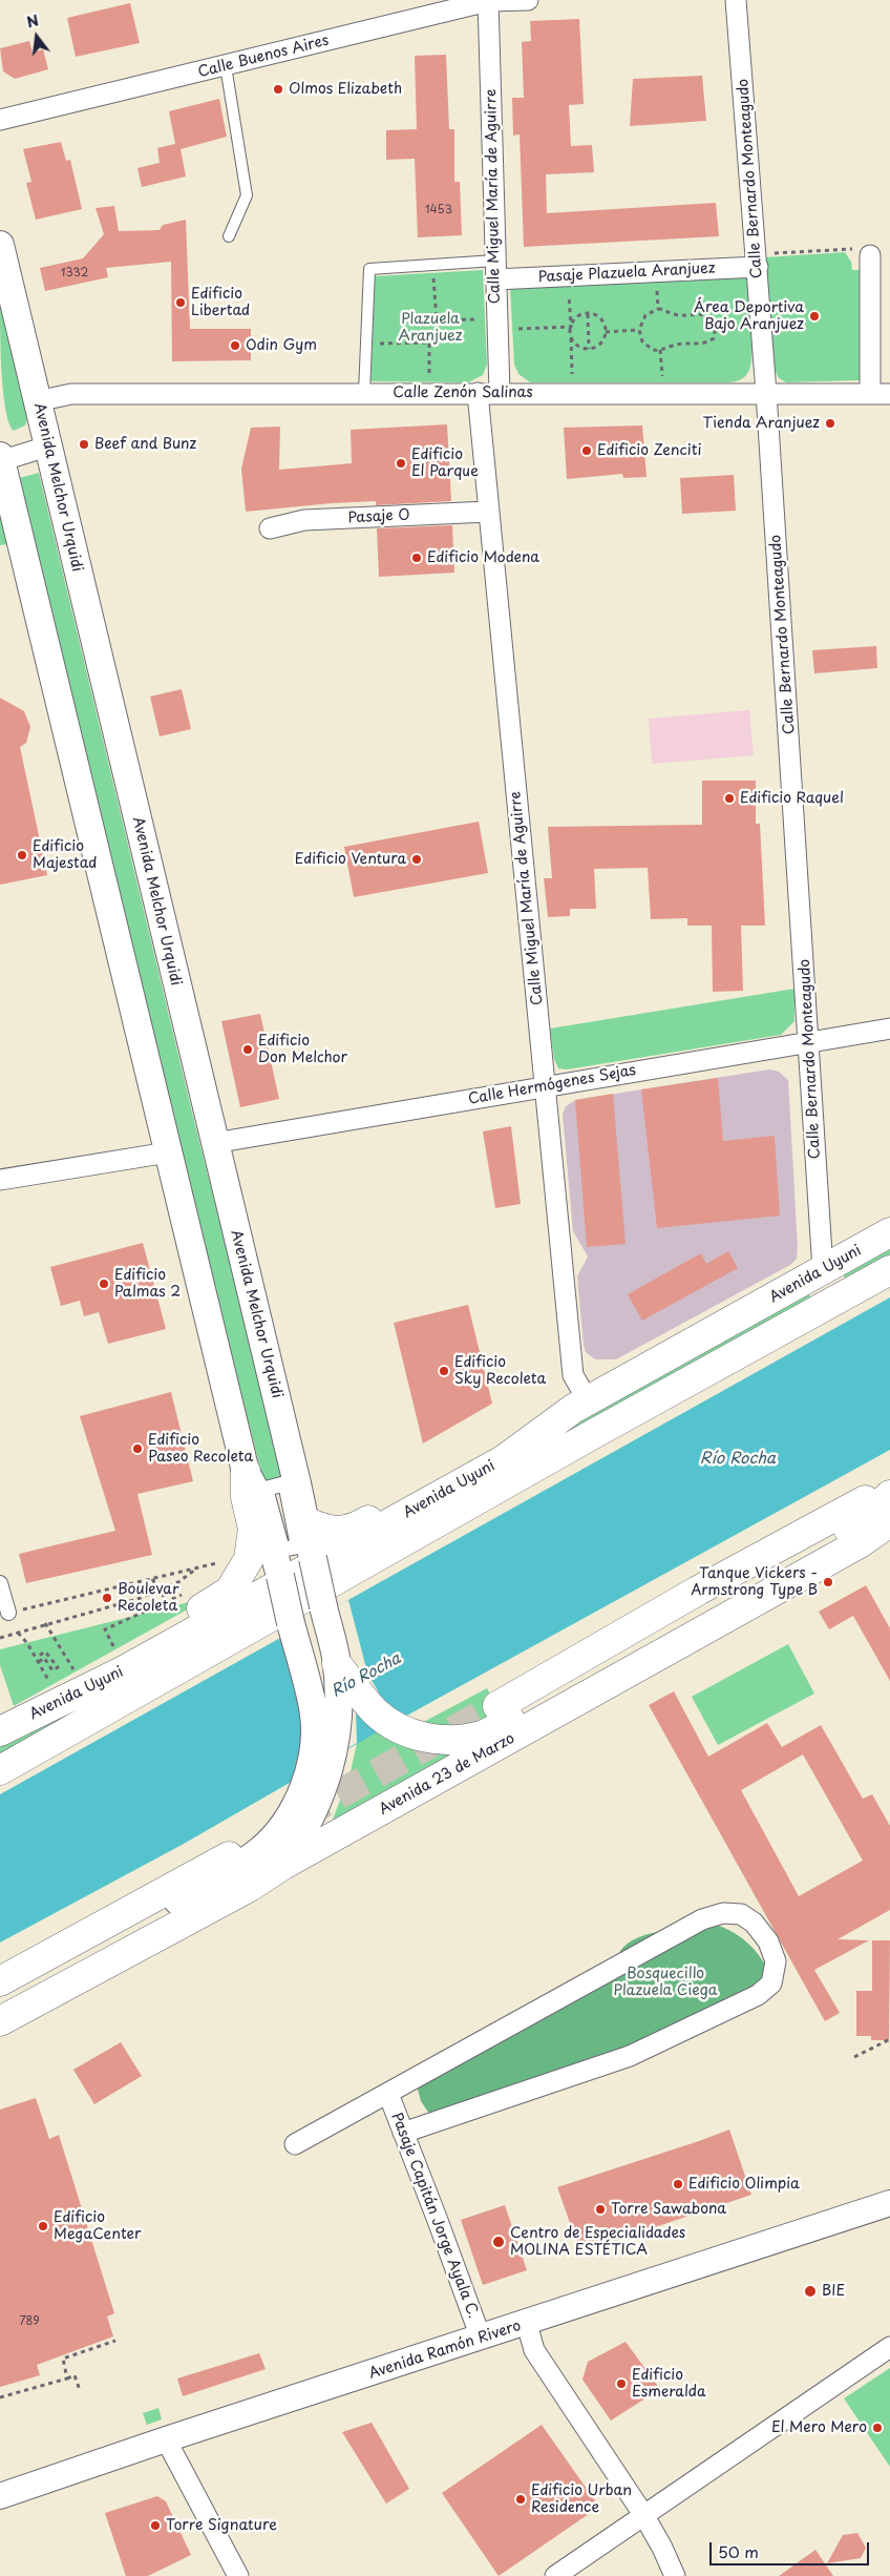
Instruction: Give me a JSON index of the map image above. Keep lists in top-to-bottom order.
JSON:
{
  "streets": {
    "main road": ["Avenida Melchor Urquidi", "Avenida Uyuni", "Avenida 23 de Marzo"],
    "street": [
      "Calle Buenos Aires",
      "Calle Bernardo Monteagudo",
      "Calle Miguel María de Aguirre",
      "Pasaje Plazuela Aranjuez",
      "Calle Zenón Salinas",
      "Pasaje O",
      "Calle Hermógenes Sejas",
      "Pasaje Capitán Jorge Ayala C.",
      "Avenida Ramón Rivero"
    ]
  },
  "crossings": [
    ["Calle Buenos Aires", "Calle Miguel María de Aguirre"],
    ["Calle Bernardo Monteagudo", "Pasaje Plazuela Aranjuez"],
    ["Calle Bernardo Monteagudo", "Calle Zenón Salinas"],
    ["Calle Bernardo Monteagudo", "Calle Hermógenes Sejas"],
    ["Calle Bernardo Monteagudo", "Avenida Uyuni"],
    ["Calle Miguel María de Aguirre", "Pasaje Plazuela Aranjuez"],
    ["Calle Miguel María de Aguirre", "Calle Zenón Salinas"],
    ["Calle Miguel María de Aguirre", "Pasaje O"],
    ["Calle Miguel María de Aguirre", "Calle Hermógenes Sejas"],
    ["Calle Miguel María de Aguirre", "Avenida Uyuni"],
    ["Pasaje Plazuela Aranjuez", "Calle Zenón Salinas"],
    ["Calle Zenón Salinas", "Avenida Melchor Urquidi"],
    ["Avenida Melchor Urquidi", "Calle Hermógenes Sejas"],
    ["Avenida Melchor Urquidi", "Avenida 23 de Marzo"],
    ["Pasaje Capitán Jorge Ayala C.", "Avenida Ramón Rivero"]
  ],
  "water": ["Río Rocha"],
  "parks": ["Plazuela Aranjuez", "Bosquecillo Plazuela Ciega"],
  "places": [
    "Olmos Elizabeth",
    "Edificio Libertad",
    "Área Deportiva Bajo Aranjuez",
    "Odin Gym",
    "Tienda Aranjuez",
    "Beef and Bunz",
    "Edificio Zenciti",
    "Edificio El Parque",
    "Edificio Modena",
    "Edificio Raquel",
    "Edificio Majestad",
    "Edificio Ventura",
    "Edificio Don Melchor",
    "Edificio Palmas 2",
    "Edificio Sky Recoleta",
    "Edificio Paseo Recoleta",
    "Tanque Vickers - Armstrong Type B",
    "Boulevar Recoleta",
    "Edificio Olimpia",
    "Torre Sawabona",
    "Edificio MegaCenter",
    "Centro de Especialidades MOLINA ESTÉTICA",
    "BIE",
    "Edificio Esmeralda",
    "El Mero Mero",
    "Edificio Urban Residence",
    "Torre Signature"
  ],
  "house_numbers": ["1453", "1332", "789"],
  "scale_bar": "50 m",
  "north": "top"
}
